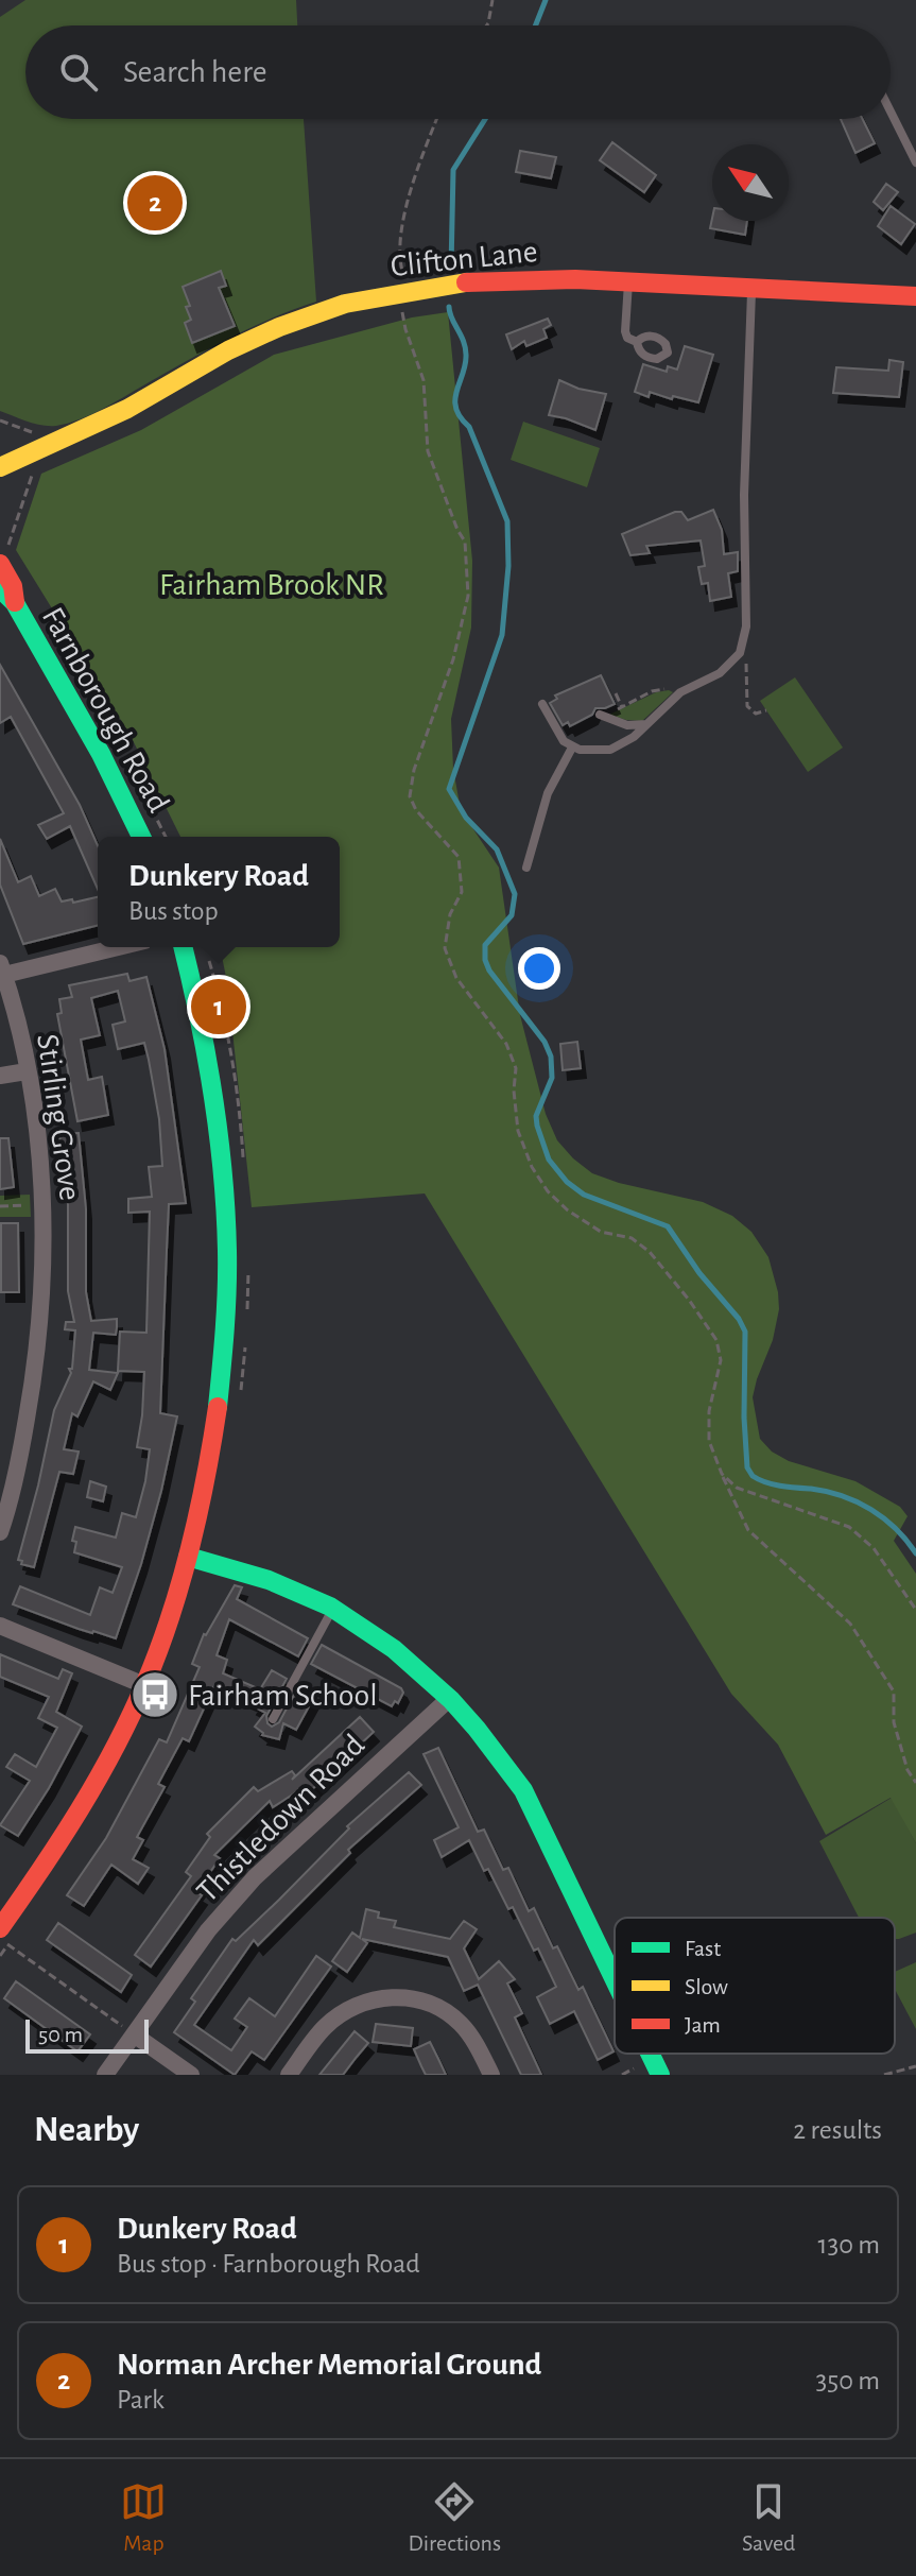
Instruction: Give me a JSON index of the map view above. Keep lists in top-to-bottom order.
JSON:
{
  "streets": {
    "street": [
      "Clifton Lane",
      "Farnborough Road",
      "Stirling Grove",
      "Thistledown Road"
    ]
  },
  "parks": ["Fairham Brook NR"],
  "places": {
    "bus stop": ["Fairham School"]
  },
  "legend": ["Fast", "Slow", "Jam"],
  "scale_bar": "50 m",
  "north": "top left",
  "page": {
    "search": "Search here",
    "pins": ["2", "1"],
    "popup": ["Dunkery Road", "Bus stop"],
    "scale": "50 m",
    "heading": ["Nearby", "2 results"],
    "list": [
      {
        "mark": "1",
        "name": "Dunkery Road",
        "note": "Bus stop · Farnborough Road",
        "value": "130 m"
      },
      {
        "mark": "2",
        "name": "Norman Archer Memorial Ground",
        "note": "Park",
        "value": "350 m"
      }
    ],
    "nav": ["Map", "Directions", "Saved"]
  }
}
